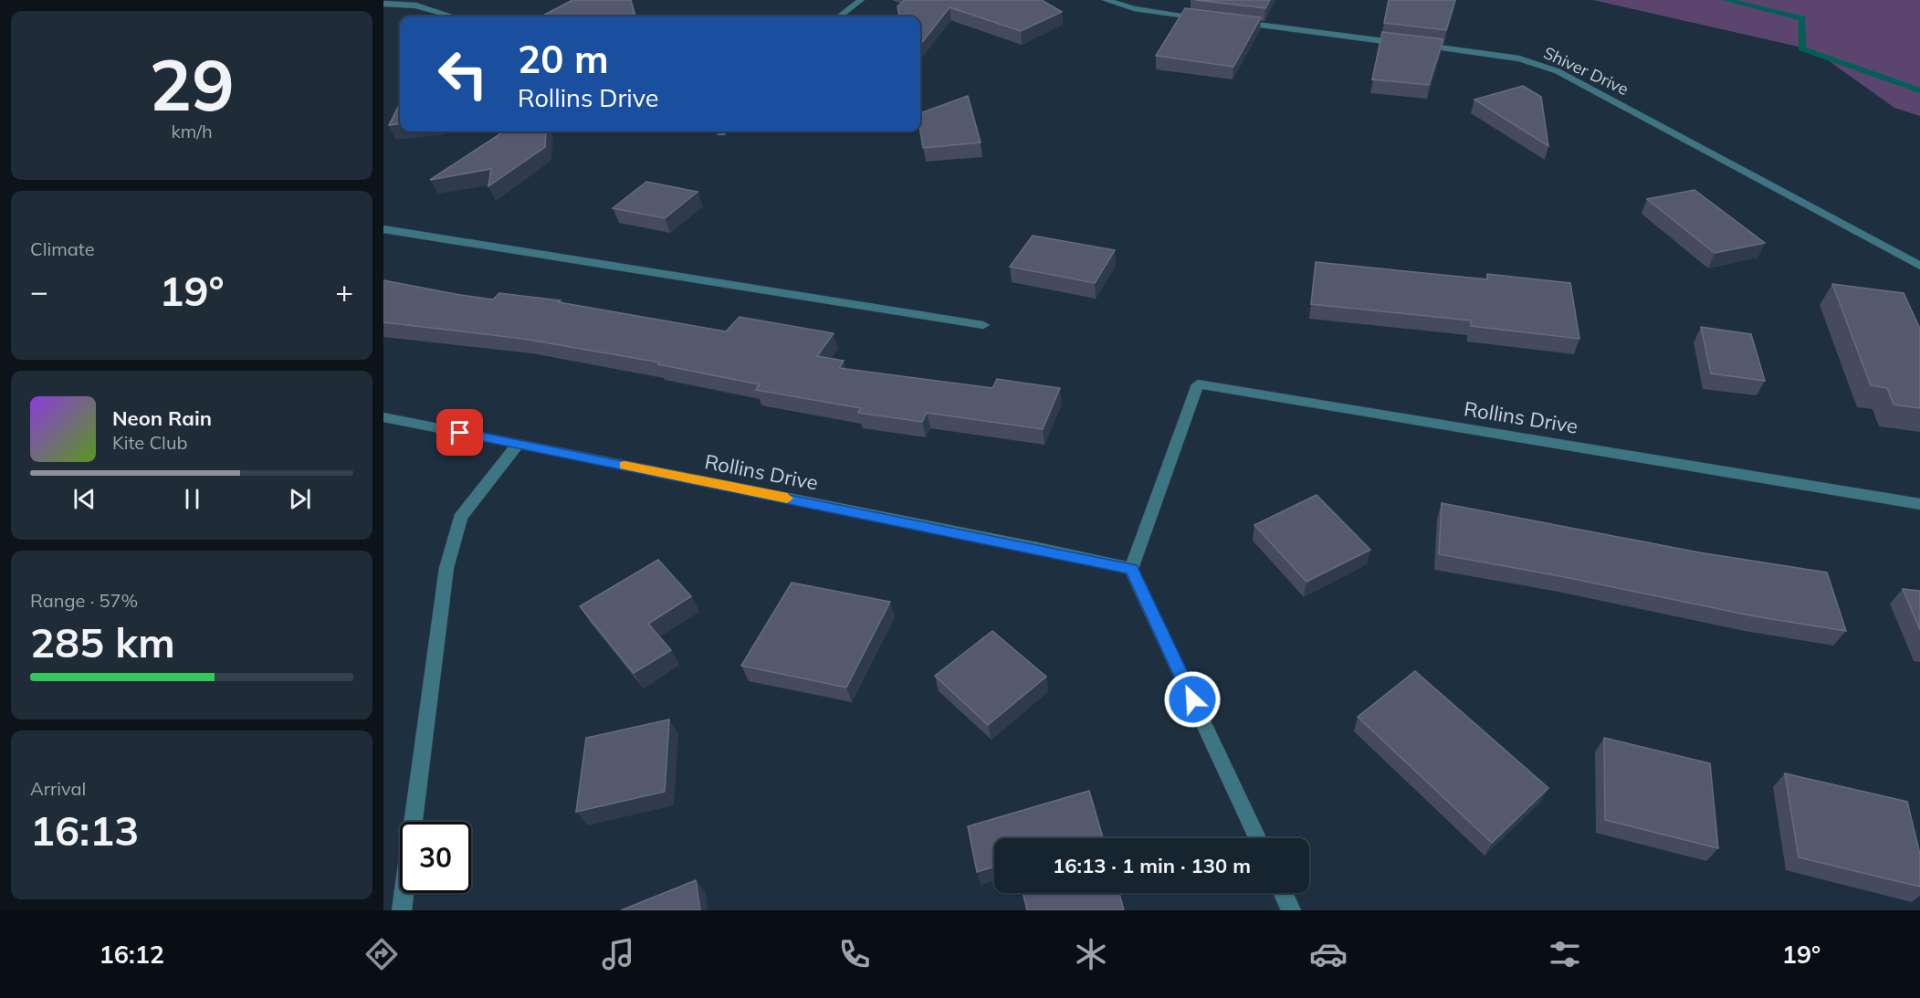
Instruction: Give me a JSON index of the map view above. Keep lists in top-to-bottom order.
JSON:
{
  "streets": {
    "street": ["Shiver Drive", "Rollins Drive"]
  },
  "page": {
    "tile": [
      ["29", "km/h"],
      "Climate",
      ["Range · 57%", "285 km"],
      ["Arrival", "16:13"]
    ],
    "turn": ["20 m", "Rollins Drive"],
    "heat": ["−", "19°", "+"],
    "song": ["Neon Rain", "Kite Club"],
    "limit": "30",
    "trip": "16:13 · 1 min · 130 m",
    "tabs": ["16:12", "19°"]
  }
}
